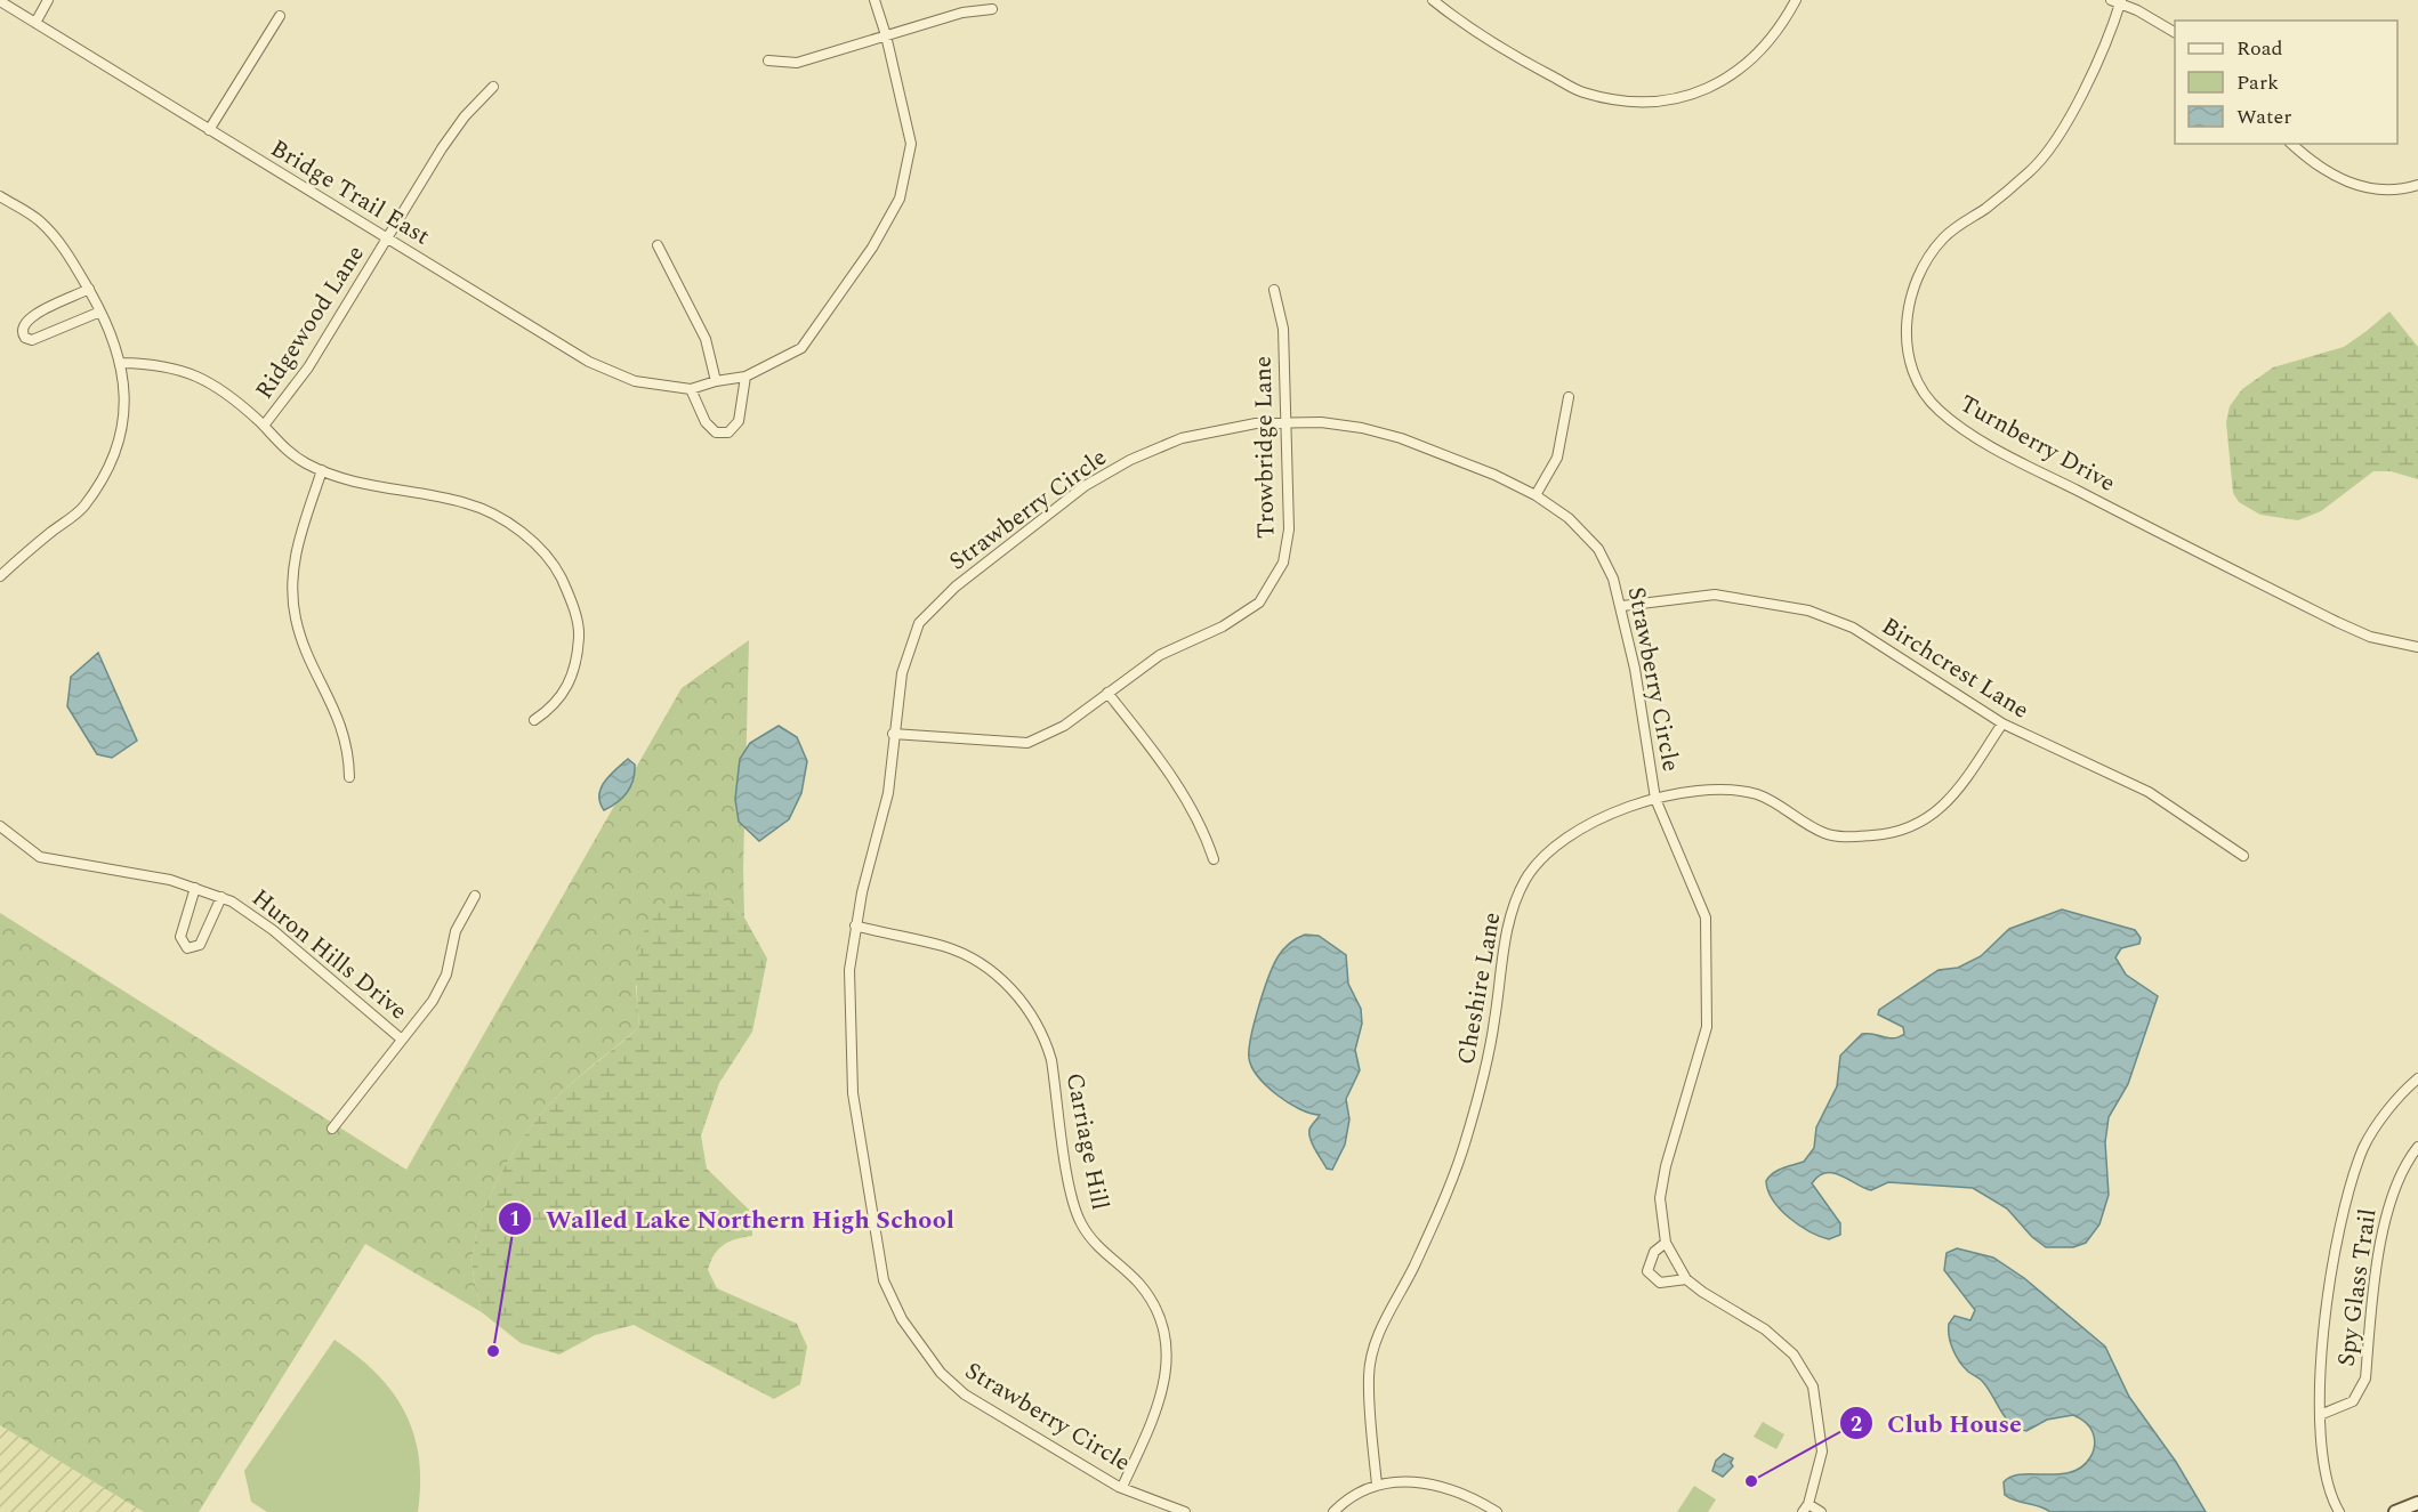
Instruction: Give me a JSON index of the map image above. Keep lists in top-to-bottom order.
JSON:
{
  "streets": {
    "street": [
      "Bridge Trail East",
      "Ridgewood Lane",
      "Turnberry Drive",
      "Trowbridge Lane",
      "Strawberry Circle",
      "Birchcrest Lane",
      "Huron Hills Drive",
      "Cheshire Lane",
      "Carriage Hill",
      "Spy Glass Trail"
    ]
  },
  "crossings": [
    ["Bridge Trail East", "Ridgewood Lane"],
    ["Trowbridge Lane", "Strawberry Circle"],
    ["Strawberry Circle", "Birchcrest Lane"],
    ["Strawberry Circle", "Cheshire Lane"],
    ["Strawberry Circle", "Carriage Hill"],
    ["Birchcrest Lane", "Cheshire Lane"]
  ],
  "places": ["Walled Lake Northern High School", "Club House"],
  "legend": ["Road", "Park", "Water"]
}
